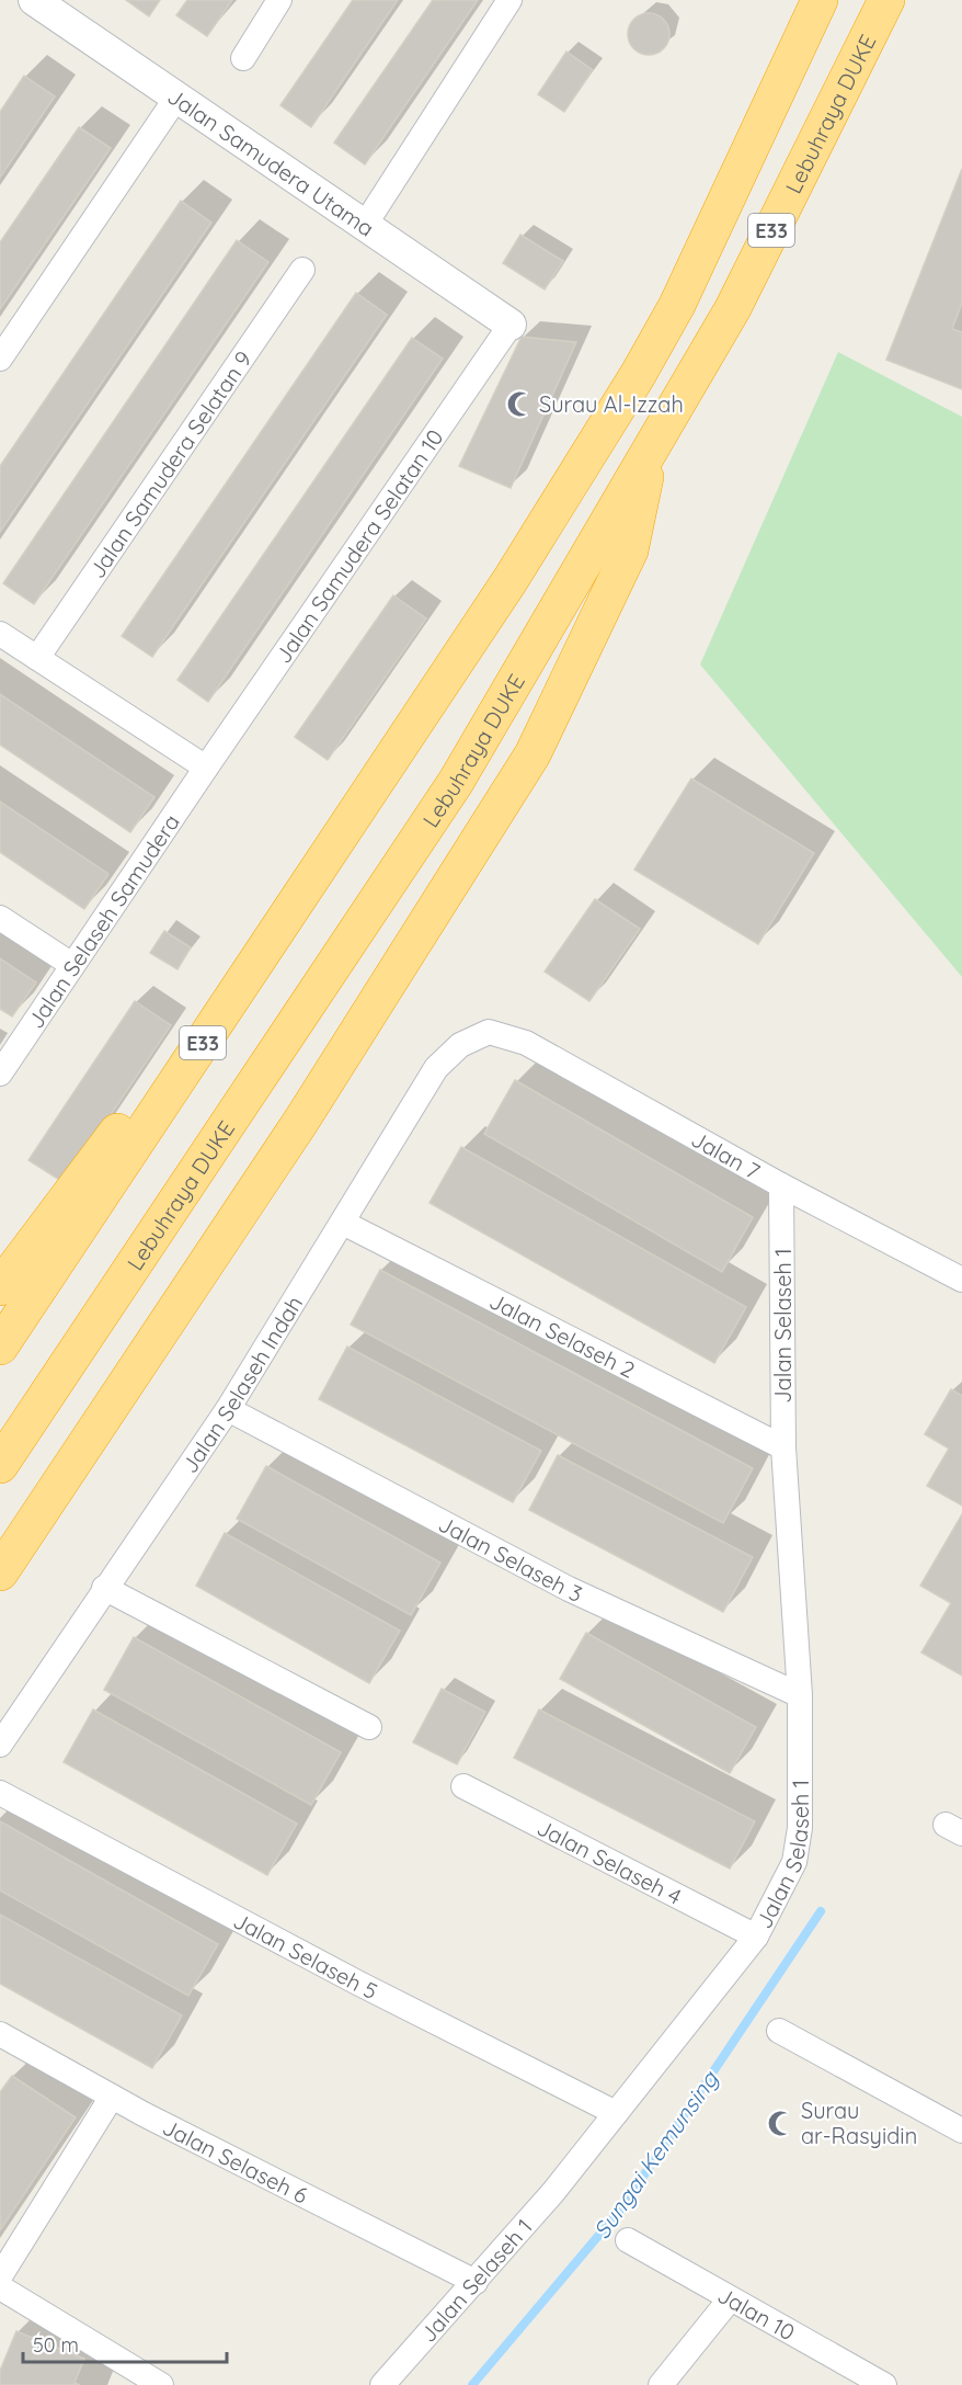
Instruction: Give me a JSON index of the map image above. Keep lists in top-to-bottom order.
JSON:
{
  "streets": {
    "highway": ["Lebuhraya DUKE", "E33"],
    "street": [
      "Jalan Samudera Utama",
      "Jalan Samudera Selatan 9",
      "Jalan Samudera Selatan 10",
      "Jalan Selaseh Samudera",
      "Jalan 7",
      "Jalan Selaseh 1",
      "Jalan Selaseh 2",
      "Jalan Selaseh Indah",
      "Jalan Selaseh 3",
      "Jalan Selaseh 4",
      "Jalan Selaseh 5",
      "Jalan Selaseh 6",
      "Jalan 10"
    ]
  },
  "crossings": [
    ["Jalan Samudera Utama", "Jalan Samudera Selatan 10"],
    ["Jalan Samudera Selatan 10", "Jalan Selaseh Samudera"],
    ["Jalan 7", "Jalan Selaseh 1"],
    ["Jalan 7", "Jalan Selaseh Indah"],
    ["Jalan Selaseh 1", "Jalan Selaseh 2"],
    ["Jalan Selaseh 1", "Jalan Selaseh 3"],
    ["Jalan Selaseh 1", "Jalan Selaseh 4"],
    ["Jalan Selaseh 1", "Jalan Selaseh 5"],
    ["Jalan Selaseh 1", "Jalan Selaseh 6"],
    ["Jalan Selaseh 2", "Jalan Selaseh Indah"],
    ["Jalan Selaseh Indah", "Jalan Selaseh 3"]
  ],
  "water": ["Sungai Kemunsing"],
  "places": {
    "mosque": ["Surau Al-Izzah", "Surau ar-Rasyidin"]
  },
  "scale_bar": "50 m"
}
